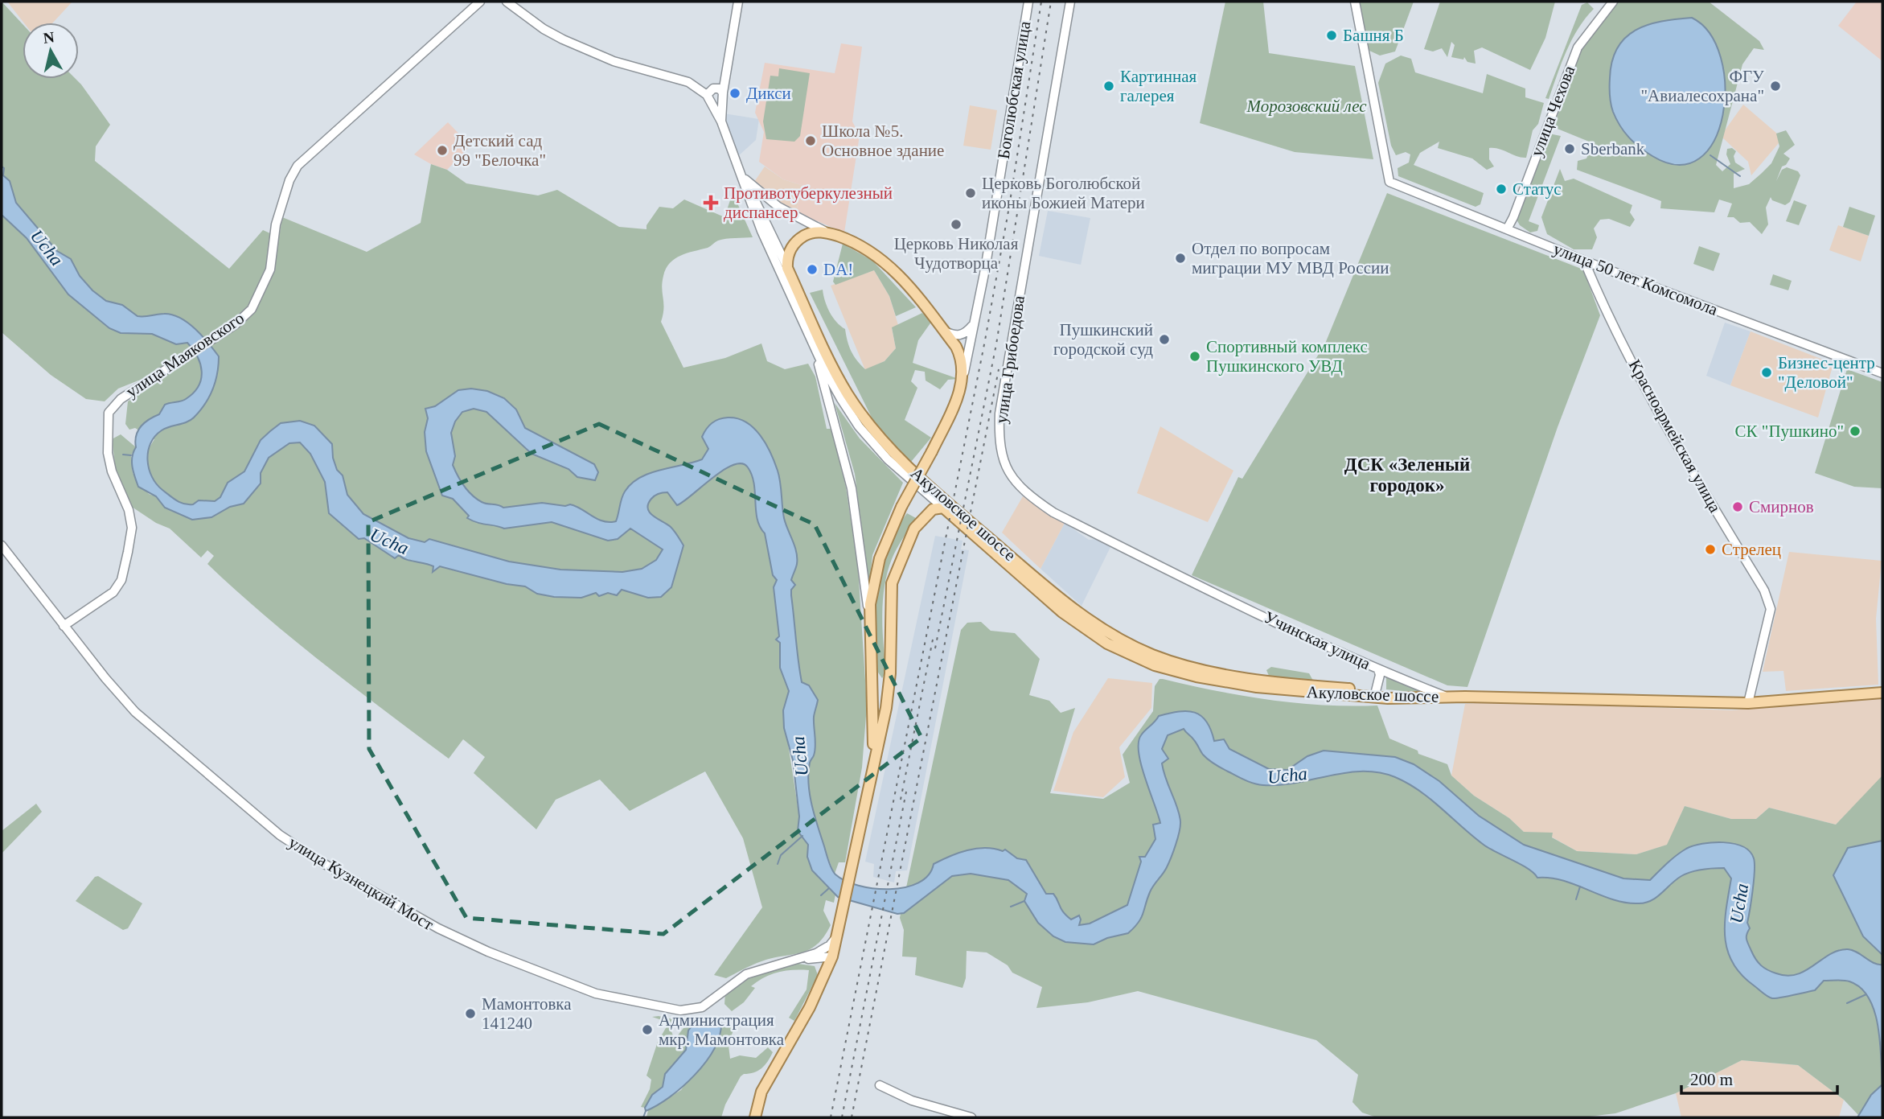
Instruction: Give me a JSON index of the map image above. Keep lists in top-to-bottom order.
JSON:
{
  "streets": {
    "main road": ["Акуловское шоссе", "Учинская улица"],
    "street": [
      "Боголюбская улица",
      "улица Чехова",
      "улица 50 лет Комсомола",
      "улица Маяковского",
      "улица Грибоедова",
      "Красноармейская улица",
      "улица Кузнецкий Мост"
    ]
  },
  "crossings": [
    ["улица Чехова", "улица 50 лет Комсомола"],
    ["улица 50 лет Комсомола", "Красноармейская улица"],
    ["улица Маяковского", "улица Кузнецкий Мост"],
    ["улица Грибоедова", "Учинская улица"],
    ["Красноармейская улица", "Учинская улица"],
    ["Акуловское шоссе", "Учинская улица"]
  ],
  "districts": ["ДСК «Зеленый городок»"],
  "water": ["Ucha"],
  "parks": ["Морозовский лес"],
  "places": {
    "other": [
      "Башня Б",
      "Картинная галерея",
      "ФГУ \"Авиалесохрана\"",
      "Дикси",
      "Школа №5. Основное здание",
      "Sberbank",
      "Детский сад 99 \"Белочка\"",
      "Статус",
      "Церковь Боголюбской иконы Божией Матери",
      "Церковь Николая Чудотворца",
      "Отдел по вопросам миграции МУ МВД России",
      "DA!",
      "Пушкинский городской суд",
      "Спортивный комплекс Пушкинского УВД",
      "Бизнес-центр \"Деловой\"",
      "СК \"Пушкино\"",
      "Смирнов",
      "Стрелец",
      "Мамонтовка 141240",
      "Администрация мкр. Мамонтовка"
    ],
    "health": ["Противотуберкулезный диспансер"]
  },
  "scale_bar": "200 m",
  "north": "top"
}
